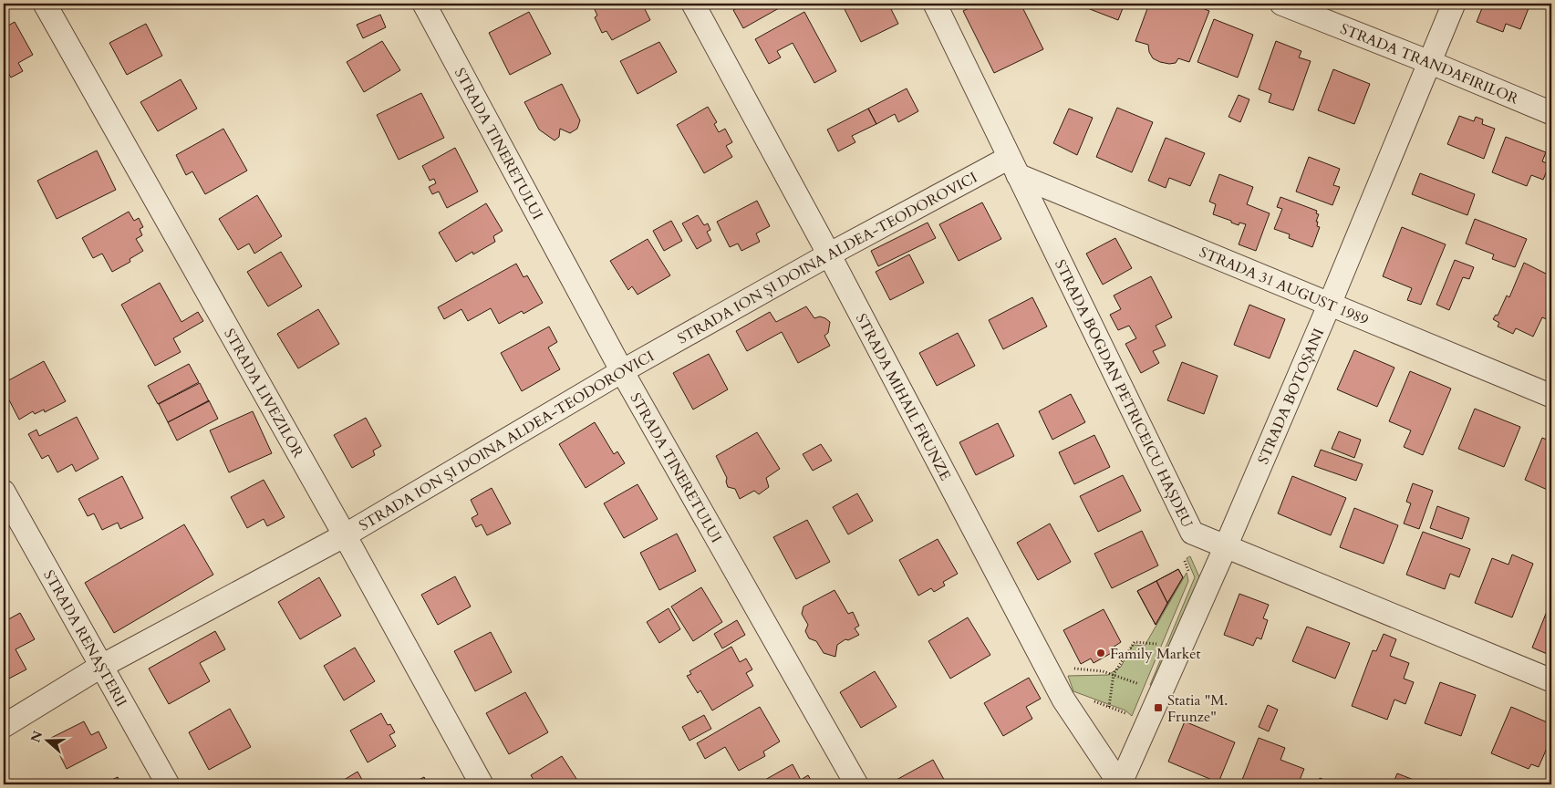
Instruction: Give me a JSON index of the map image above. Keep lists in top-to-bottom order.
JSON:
{
  "streets": {
    "street": [
      "STRADA TRANDAFIRILOR",
      "STRADA TINERETULUI",
      "STRADA ION ȘI DOINA ALDEA-TEODOROVICI",
      "STRADA 31 AUGUST 1989",
      "STRADA LIVEZILOR",
      "STRADA BOGDAN PETRICEICU HAȘDEU",
      "STRADA MIHAIL FRUNZE",
      "STRADA BOTOȘANI",
      "STRADA RENAȘTERII"
    ]
  },
  "crossings": [
    ["STRADA TRANDAFIRILOR", "STRADA BOTOȘANI"],
    ["STRADA TINERETULUI", "STRADA ION ȘI DOINA ALDEA-TEODOROVICI"],
    ["STRADA ION ȘI DOINA ALDEA-TEODOROVICI", "STRADA 31 AUGUST 1989"],
    ["STRADA ION ȘI DOINA ALDEA-TEODOROVICI", "STRADA LIVEZILOR"],
    ["STRADA ION ȘI DOINA ALDEA-TEODOROVICI", "STRADA BOGDAN PETRICEICU HAȘDEU"],
    ["STRADA ION ȘI DOINA ALDEA-TEODOROVICI", "STRADA MIHAIL FRUNZE"],
    ["STRADA ION ȘI DOINA ALDEA-TEODOROVICI", "STRADA RENAȘTERII"],
    ["STRADA 31 AUGUST 1989", "STRADA BOGDAN PETRICEICU HAȘDEU"],
    ["STRADA 31 AUGUST 1989", "STRADA BOTOȘANI"],
    ["STRADA BOGDAN PETRICEICU HAȘDEU", "STRADA BOTOȘANI"],
    ["STRADA MIHAIL FRUNZE", "STRADA BOTOȘANI"]
  ],
  "places": {
    "other": ["Family Market"],
    "transit": ["Statia \"M. Frunze\""]
  },
  "north": "left"
}
